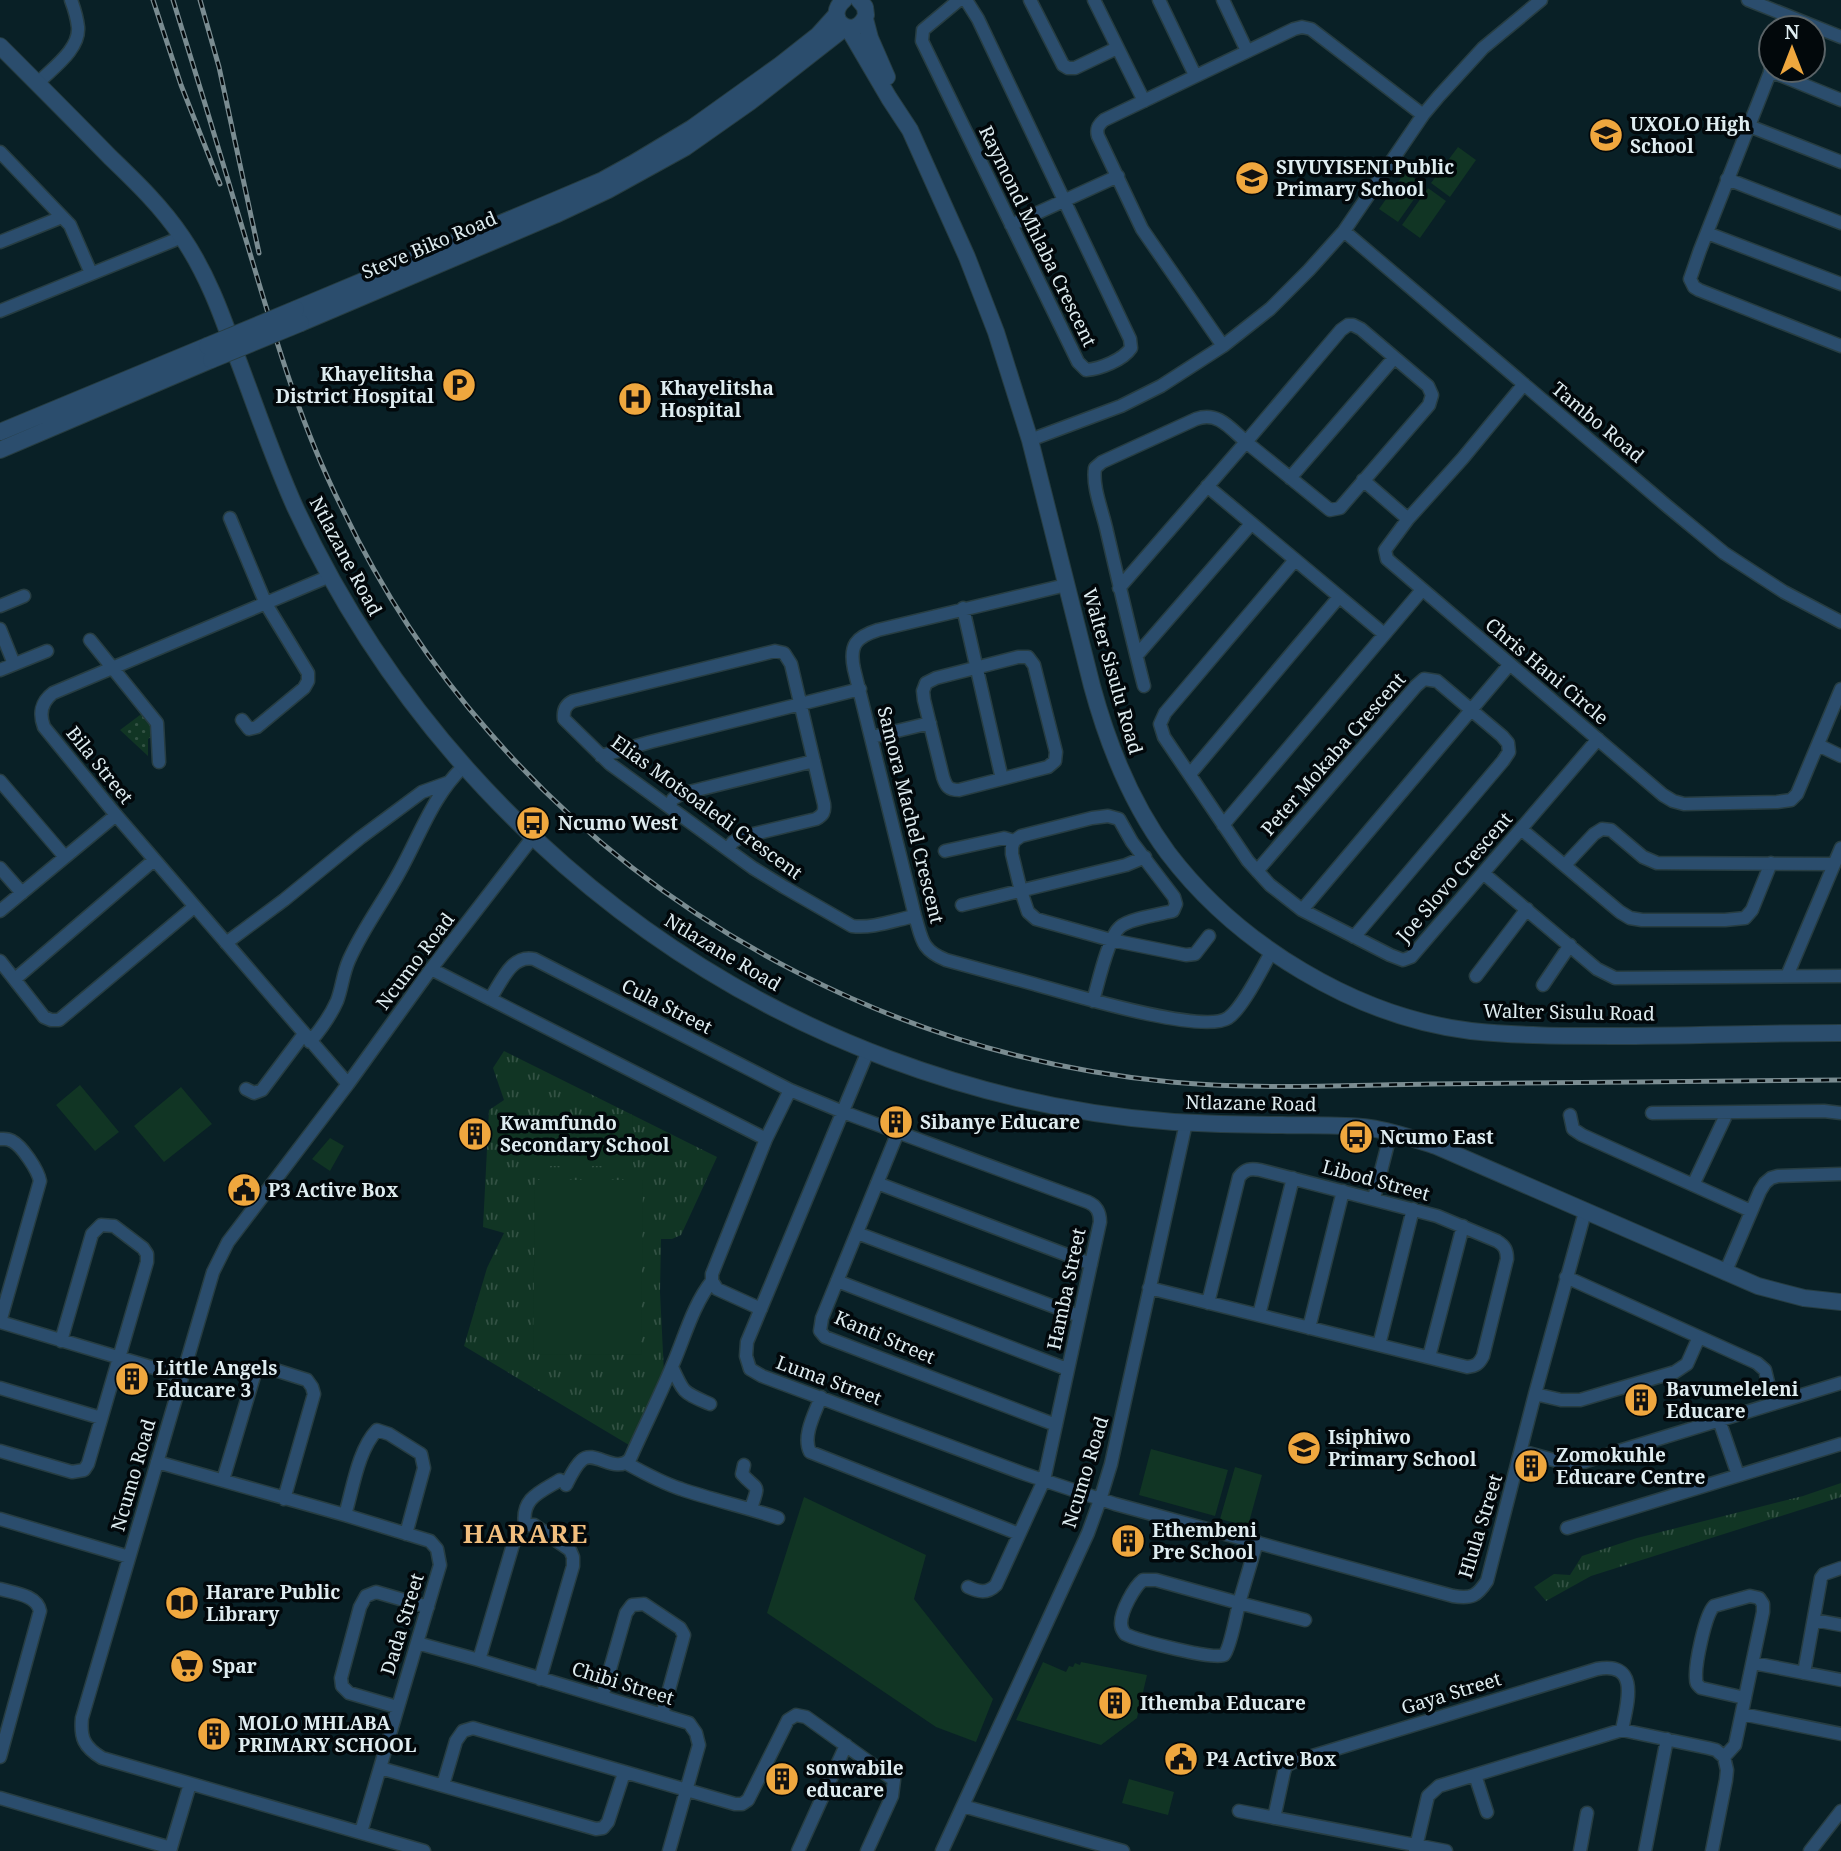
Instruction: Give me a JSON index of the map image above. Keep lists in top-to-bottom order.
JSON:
{
  "streets": {
    "street": [
      "Raymond Mhlaba Crescent",
      "Steve Biko Road",
      "Tambo Road",
      "Ntlazane Road",
      "Walter Sisulu Road",
      "Chris Hani Circle",
      "Peter Mokaba Crescent",
      "Bila Street",
      "Elias Motsoaledi Crescent",
      "Samora Machel Crescent",
      "Joe Slovo Crescent",
      "Ncumo Road",
      "Cula Street",
      "Libod Street",
      "Hamba Street",
      "Kanti Street",
      "Luma Street",
      "Hlula Street",
      "Dada Street",
      "Chibi Street",
      "Gaya Street"
    ]
  },
  "crossings": [
    ["Steve Biko Road", "Walter Sisulu Road"],
    ["Tambo Road", "Chris Hani Circle"],
    ["Ntlazane Road", "Bila Street"],
    ["Ntlazane Road", "Ncumo Road"],
    ["Ntlazane Road", "Luma Street"],
    ["Ntlazane Road", "Hlula Street"],
    ["Walter Sisulu Road", "Samora Machel Crescent"],
    ["Chris Hani Circle", "Joe Slovo Crescent"],
    ["Peter Mokaba Crescent", "Joe Slovo Crescent"],
    ["Bila Street", "Ncumo Road"],
    ["Elias Motsoaledi Crescent", "Samora Machel Crescent"],
    ["Ncumo Road", "Luma Street"],
    ["Ncumo Road", "Hlula Street"],
    ["Ncumo Road", "Dada Street"],
    ["Cula Street", "Hamba Street"],
    ["Cula Street", "Luma Street"],
    ["Hamba Street", "Kanti Street"],
    ["Hamba Street", "Luma Street"],
    ["Luma Street", "Hlula Street"],
    ["Dada Street", "Chibi Street"]
  ],
  "districts": ["HARARE"],
  "places": {
    "school or university": ["UXOLO High School", "SIVUYISENI Public Primary School", "Isiphiwo Primary School"],
    "parking": ["Khayelitsha District Hospital"],
    "hospital": ["Khayelitsha Hospital"],
    "bus stop": ["Ncumo West", "Ncumo East"],
    "building": [
      "Sibanye Educare",
      "Kwamfundo Secondary School",
      "Little Angels Educare 3",
      "Bavumeleleni Educare",
      "Zomokuhle Educare Centre",
      "Ethembeni Pre School",
      "Ithemba Educare",
      "MOLO MHLABA PRIMARY SCHOOL",
      "sonwabile educare"
    ],
    "public building": ["P3 Active Box", "P4 Active Box"],
    "library": ["Harare Public Library"],
    "supermarket": ["Spar"]
  },
  "north": "top"
}
